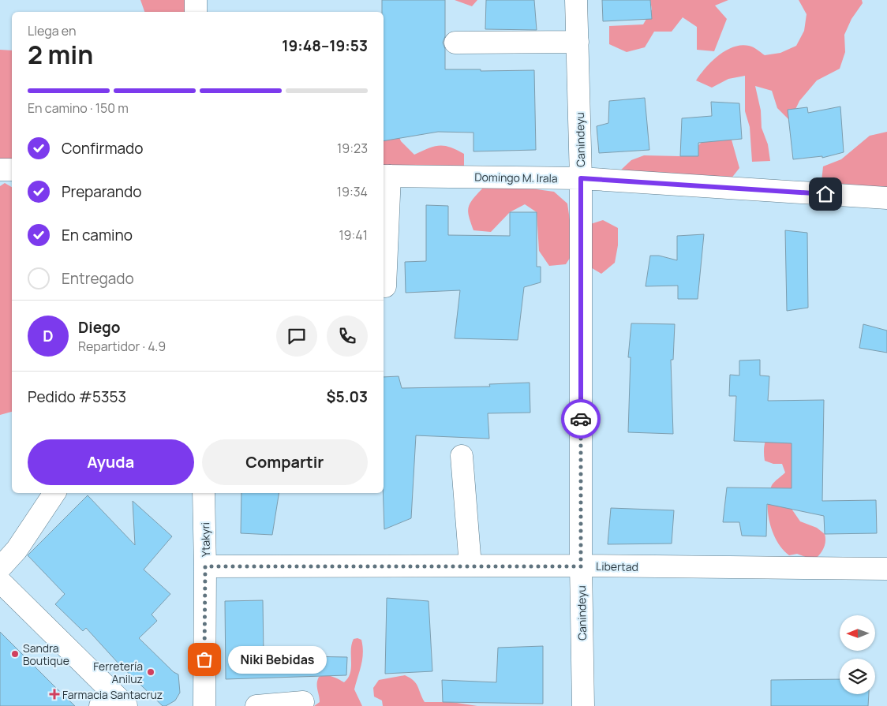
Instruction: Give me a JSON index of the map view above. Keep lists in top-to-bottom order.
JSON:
{
  "streets": {
    "street": [
      "Canindeyu",
      "Domingo M. Irala",
      "Ytakyri",
      "Libertad"
    ]
  },
  "crossings": [
    ["Canindeyu", "Domingo M. Irala"],
    ["Canindeyu", "Libertad"],
    ["Ytakyri", "Libertad"]
  ],
  "places": {
    "other": ["Sandra Boutique", "Niki Bebidas", "Ferretería Aniluz"],
    "health": ["Farmacia Santacruz"]
  },
  "north": "left",
  "page": {
    "heading": ["2 min", "Llega en", "19:48–19:53"],
    "panel": [
      "Diego",
      "Repartidor · 4.9",
      "Pedido #5353",
      "$5.03"
    ],
    "bar": "En camino · 150 m",
    "list": [
      ["Confirmado", "19:23"],
      ["Preparando", "19:34"],
      ["En camino", "19:41"],
      "Entregado"
    ],
    "round": "D",
    "buttons": ["Ayuda", "Compartir"],
    "bubble": "Niki Bebidas"
  }
}
